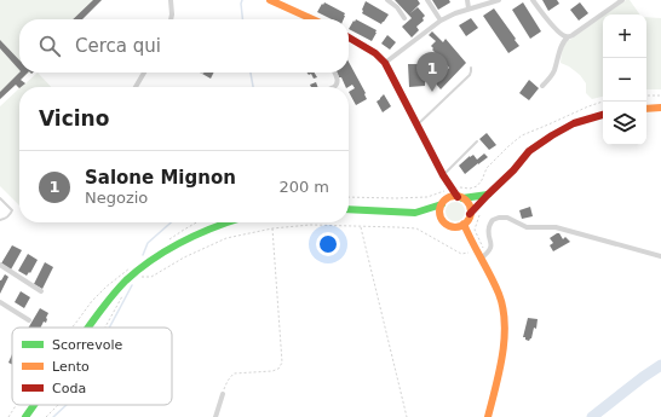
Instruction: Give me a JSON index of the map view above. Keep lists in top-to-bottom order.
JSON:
{
  "legend": ["Scorrevole", "Lento", "Coda"],
  "page": {
    "map_buttons": ["+", "−"],
    "search": "Cerca qui",
    "pins": "1",
    "heading": "Vicino",
    "list": [
      {
        "mark": "1",
        "name": "Salone Mignon",
        "note": "Negozio",
        "value": "200 m"
      }
    ]
  }
}
